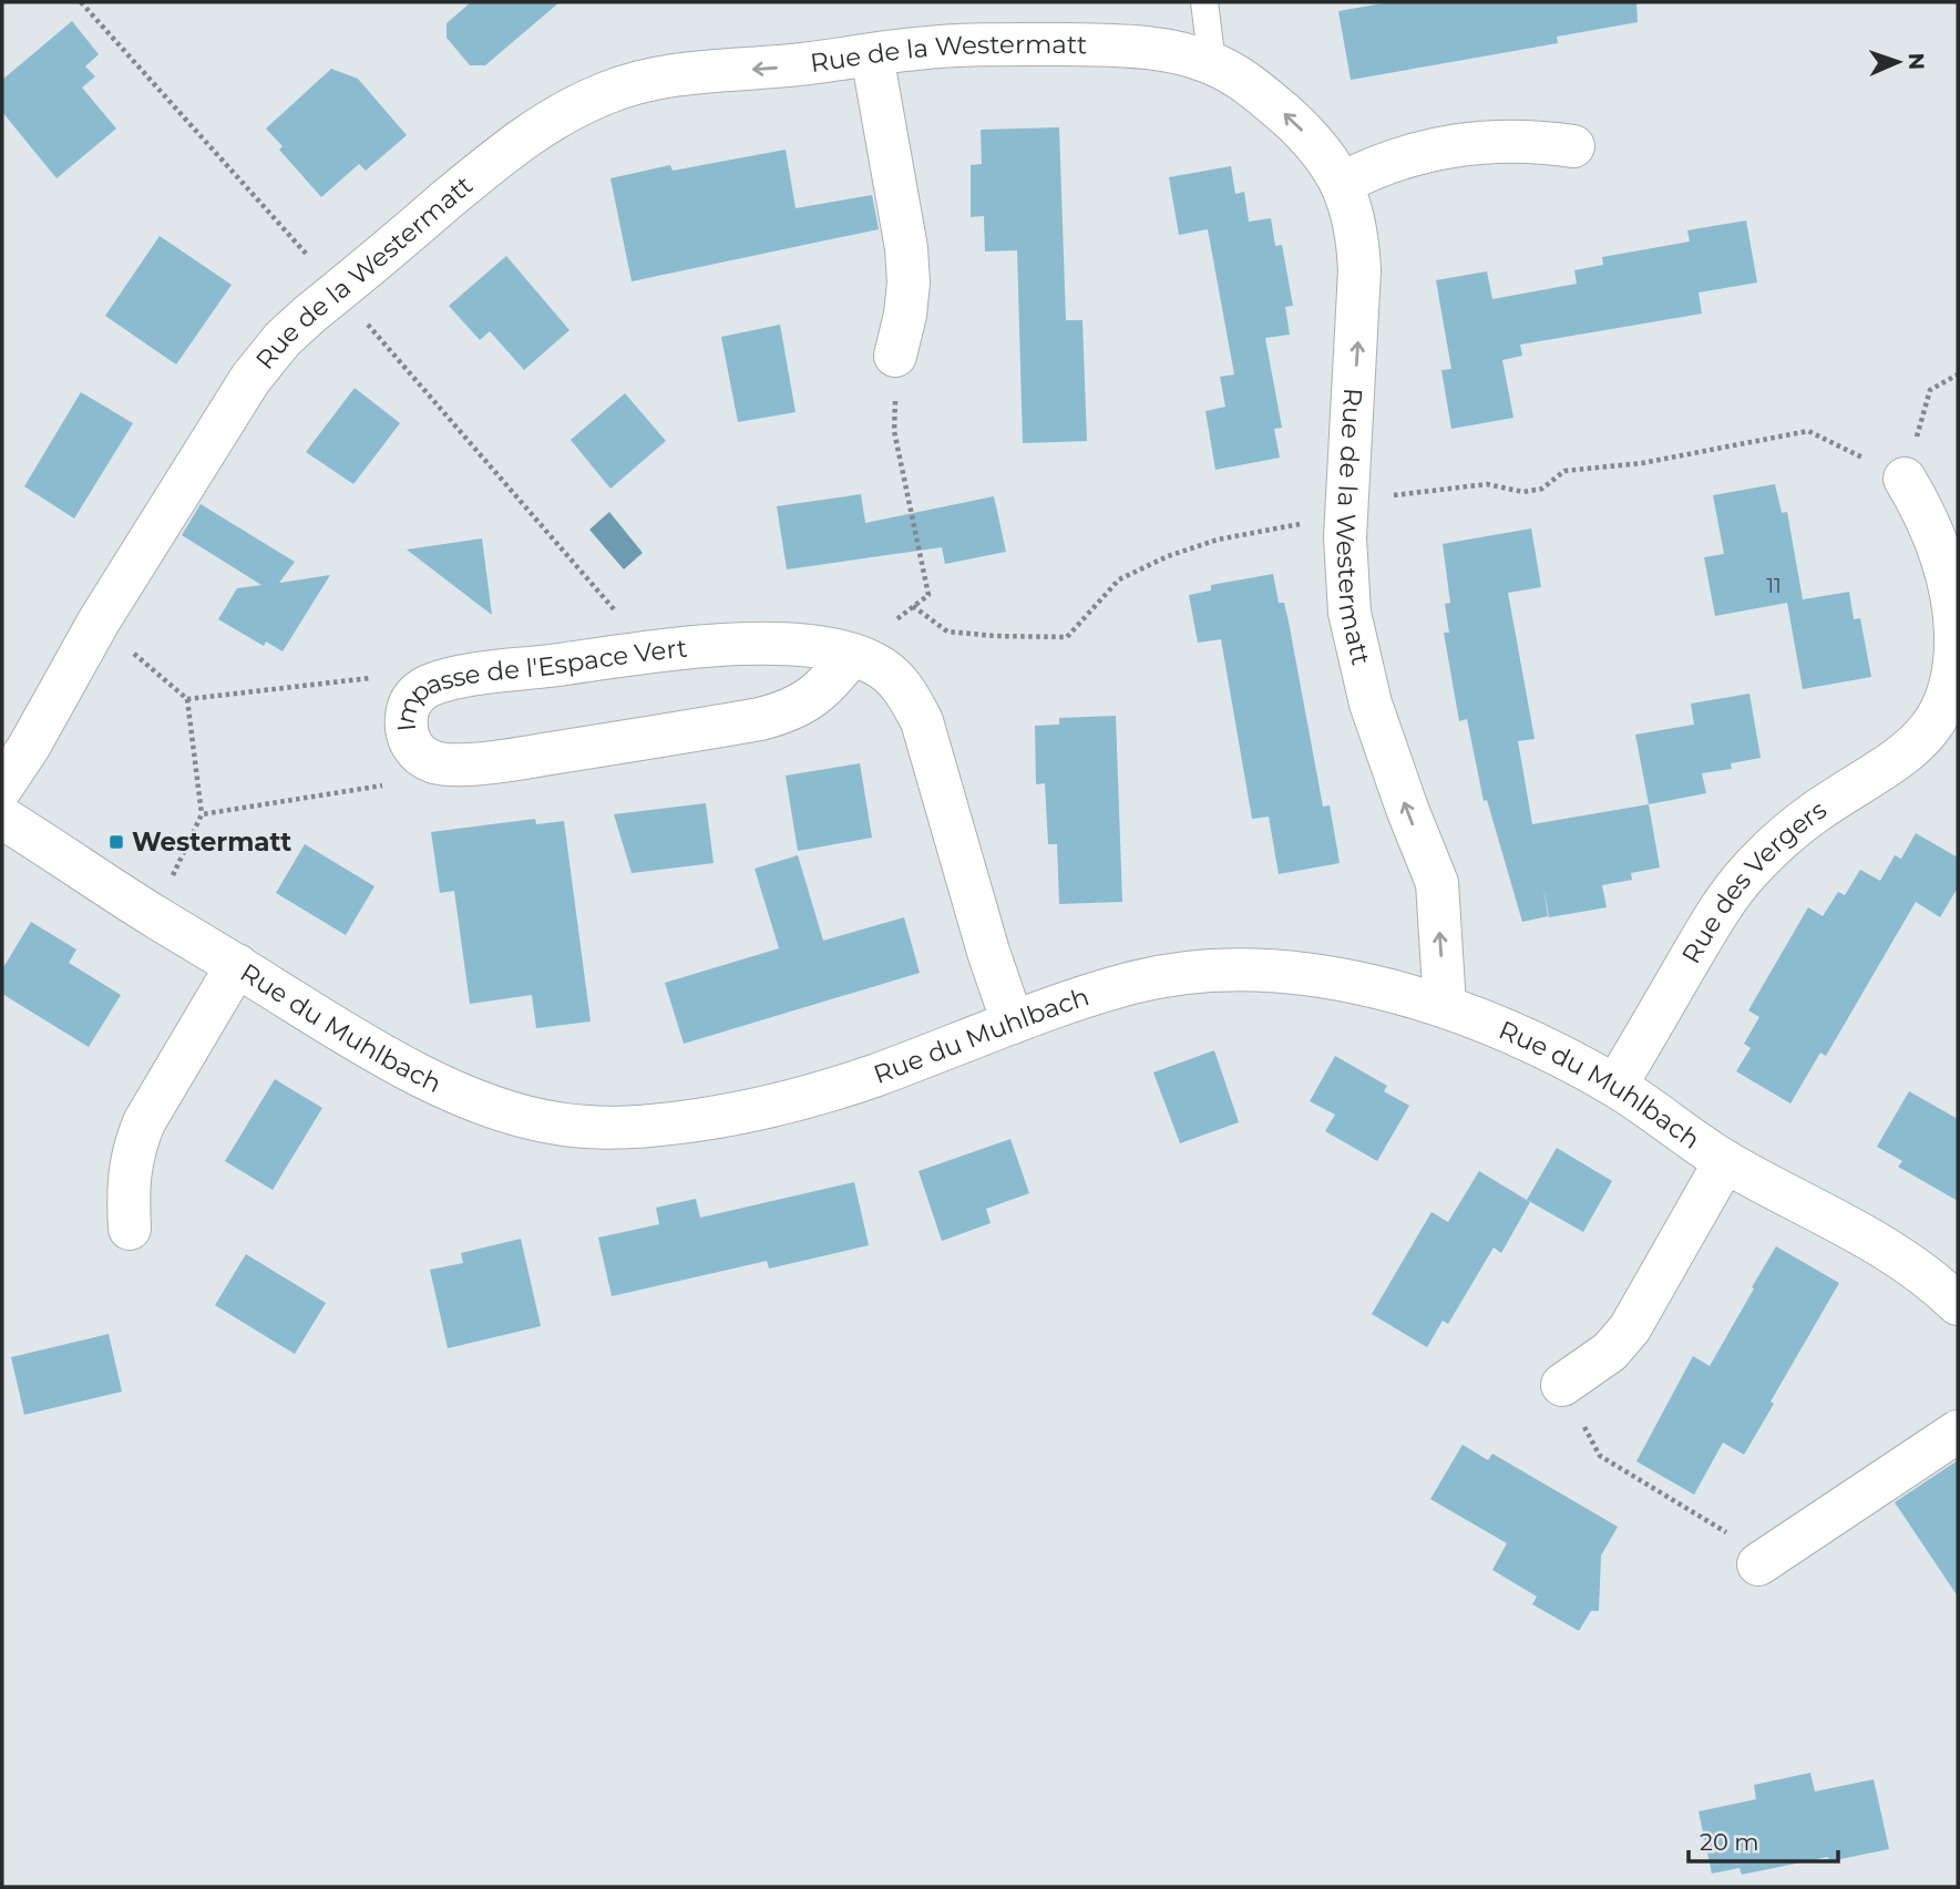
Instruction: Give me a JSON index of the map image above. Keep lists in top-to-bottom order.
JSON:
{
  "streets": {
    "street": [
      "Rue de la Westermatt",
      "Impasse de l'Espace Vert",
      "Rue des Vergers",
      "Rue du Muhlbach"
    ]
  },
  "crossings": [
    ["Rue de la Westermatt", "Rue du Muhlbach"],
    ["Impasse de l'Espace Vert", "Rue du Muhlbach"],
    ["Rue des Vergers", "Rue du Muhlbach"]
  ],
  "places": {
    "transit": ["Westermatt"]
  },
  "house_numbers": ["11"],
  "scale_bar": "20 m",
  "north": "right"
}
